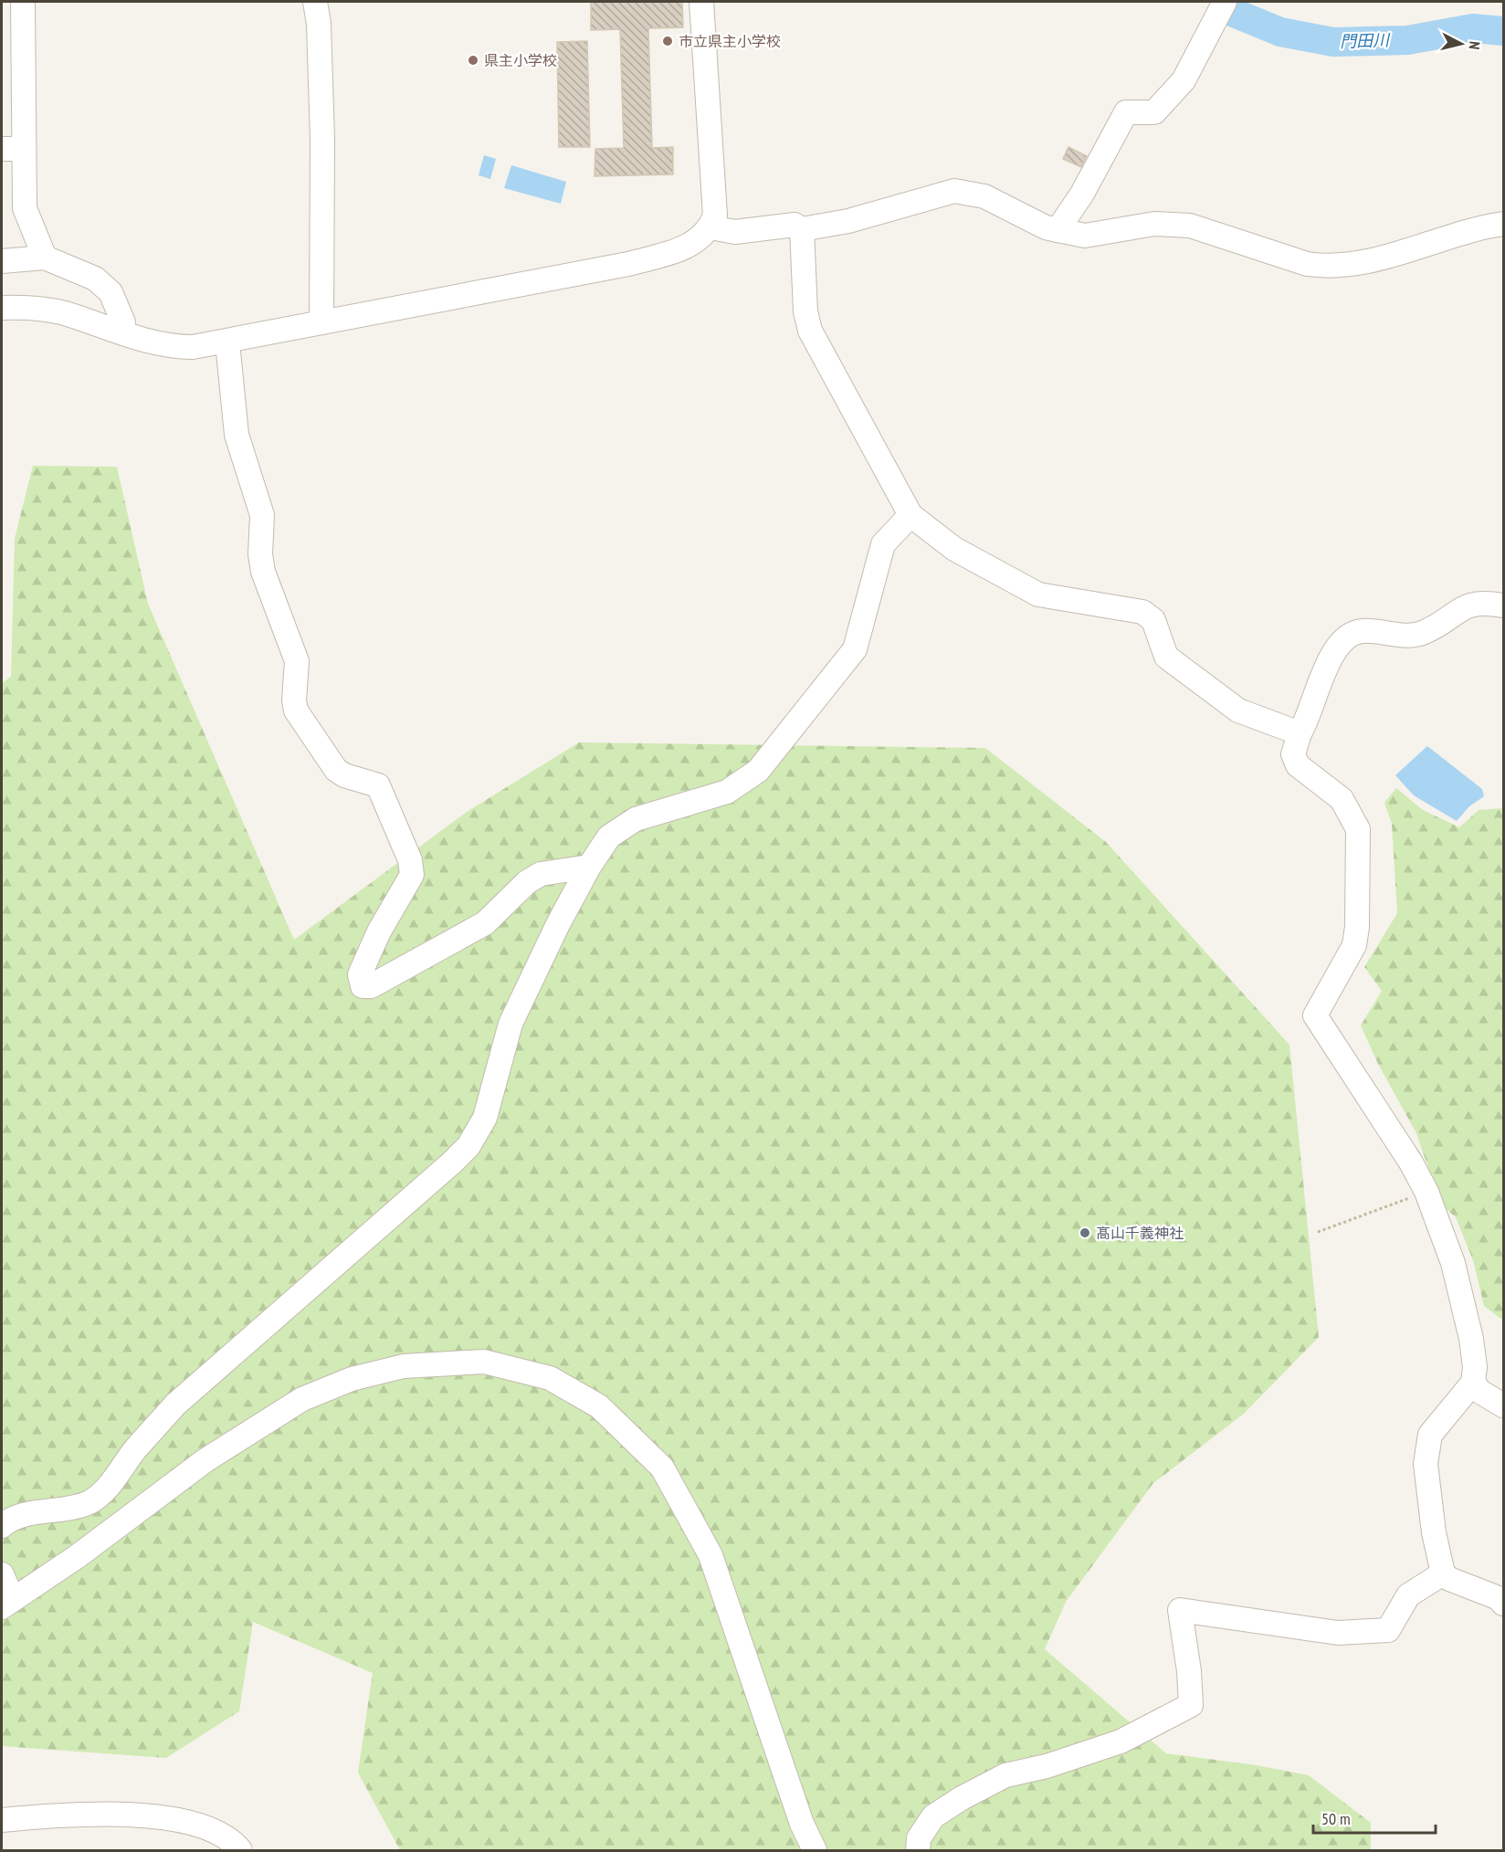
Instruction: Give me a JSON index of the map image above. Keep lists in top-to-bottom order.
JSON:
{
  "water": ["門田川"],
  "places": ["市立県主小学校", "県主小学校", "髙山千義神社"],
  "scale_bar": "50 m",
  "north": "right"
}
